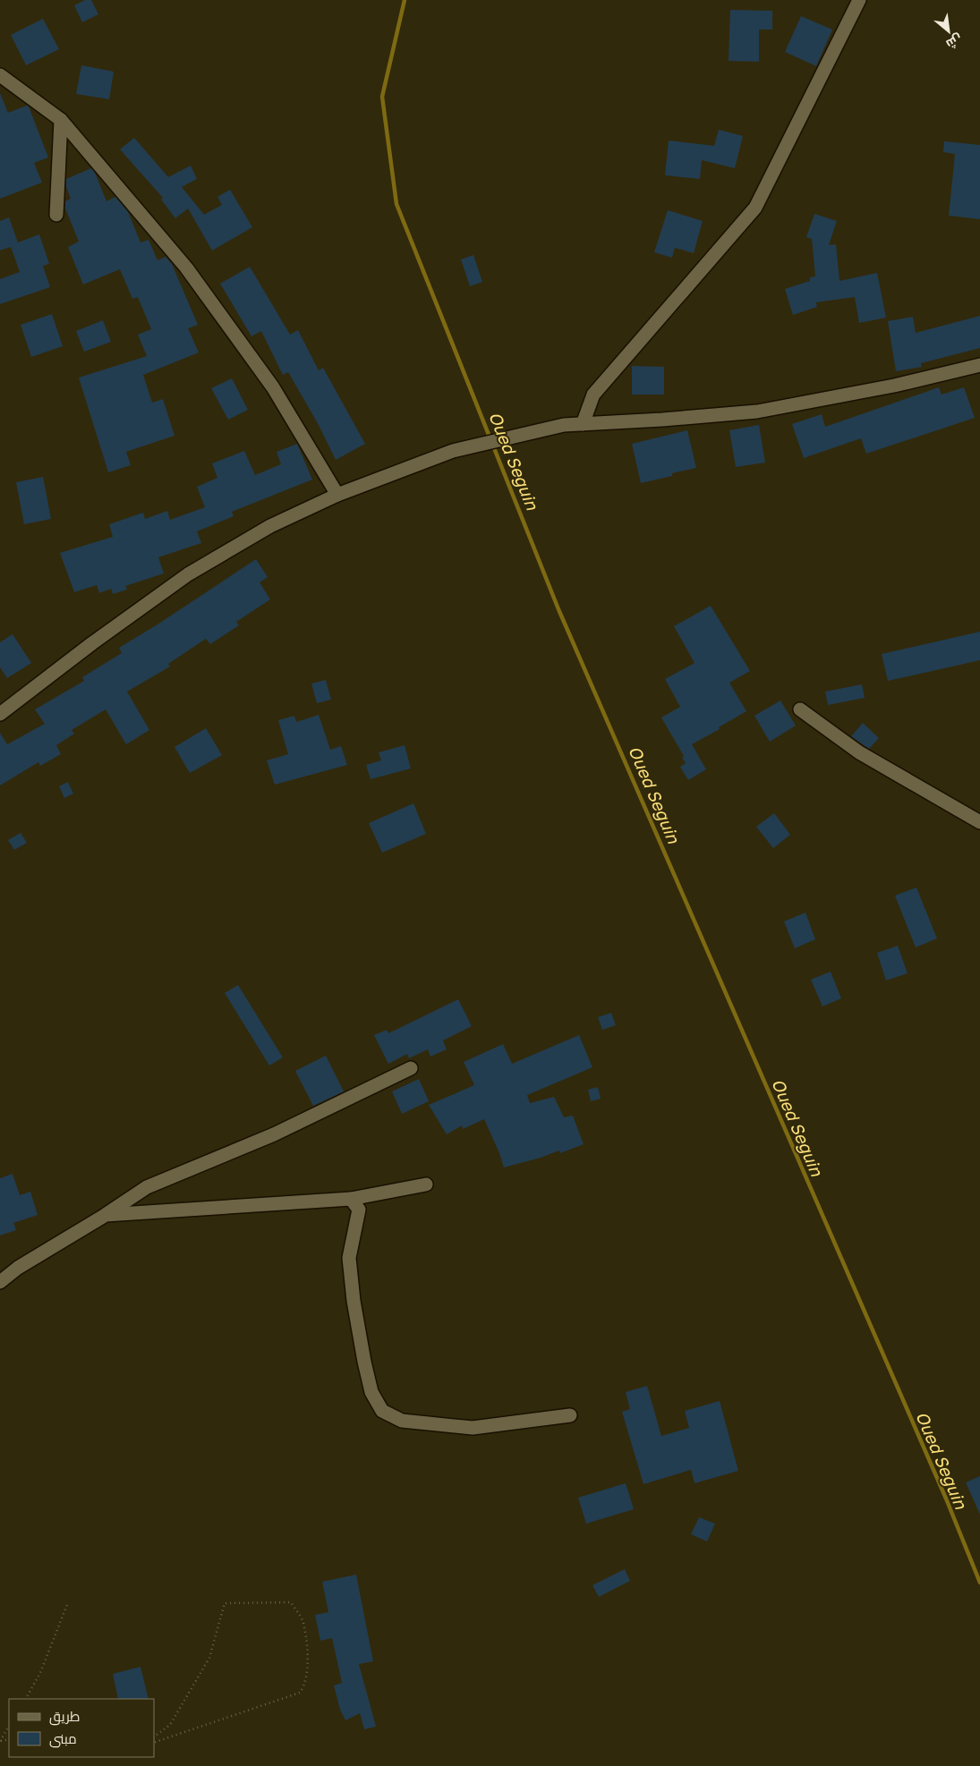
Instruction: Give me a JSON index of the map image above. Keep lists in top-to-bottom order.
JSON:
{
  "water": ["Oued Seguin"],
  "legend": ["طريق", "مبنى"],
  "north": "bottom right"
}
